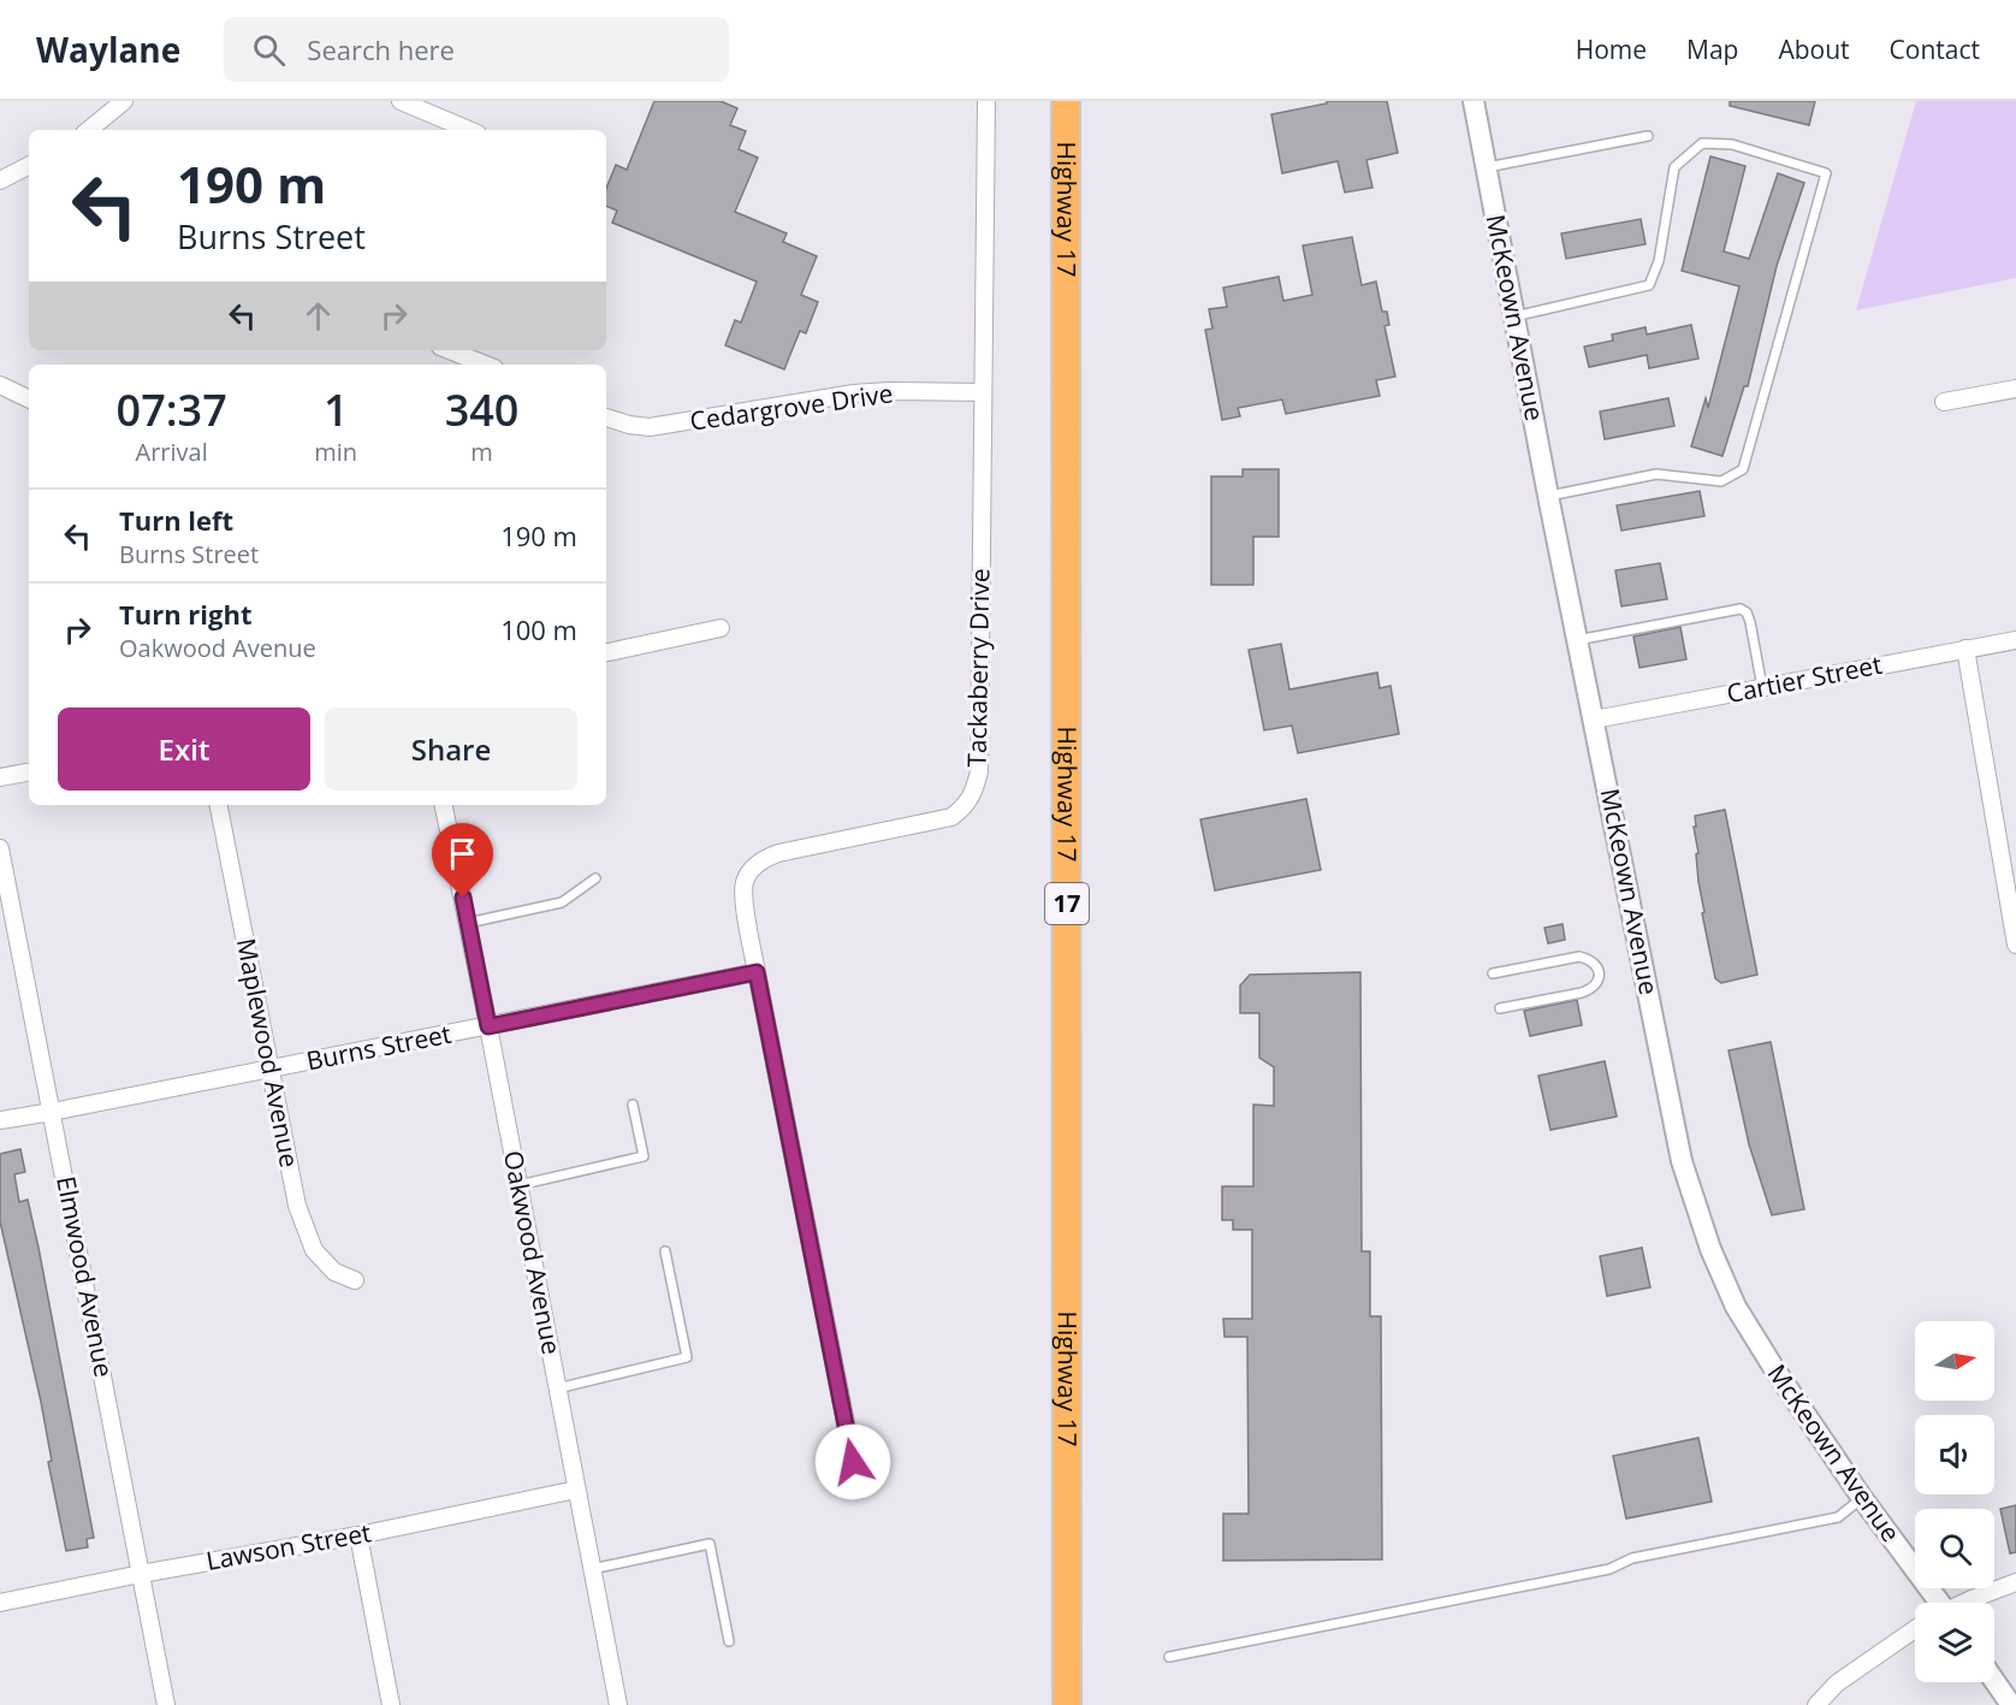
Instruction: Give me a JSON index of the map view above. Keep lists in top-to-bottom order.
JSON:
{
  "streets": {
    "highway": ["Highway 17", "17"],
    "street": [
      "McKeown Avenue",
      "Cedargrove Drive",
      "Tackaberry Drive",
      "Cartier Street",
      "Burns Street",
      "Maplewood Avenue",
      "Oakwood Avenue",
      "Elmwood Avenue",
      "Lawson Street"
    ]
  },
  "crossings": [
    ["McKeown Avenue", "Cartier Street"],
    ["Cedargrove Drive", "Tackaberry Drive"],
    ["Tackaberry Drive", "Burns Street"],
    ["Burns Street", "Maplewood Avenue"],
    ["Burns Street", "Oakwood Avenue"],
    ["Burns Street", "Elmwood Avenue"],
    ["Oakwood Avenue", "Lawson Street"],
    ["Elmwood Avenue", "Lawson Street"]
  ],
  "north": "right",
  "page": {
    "header": "Waylane",
    "search": "Search here",
    "nav": [
      "Home",
      "Map",
      "About",
      "Contact"
    ],
    "turn": ["190 m", "Burns Street"],
    "eta": [
      "07:37",
      "Arrival",
      "1",
      "min",
      "340",
      "m"
    ],
    "list": [
      {
        "name": "Turn left",
        "note": "Burns Street",
        "value": "190 m"
      },
      {
        "name": "Turn right",
        "note": "Oakwood Avenue",
        "value": "100 m"
      }
    ],
    "buttons": ["Exit", "Share"]
  }
}
